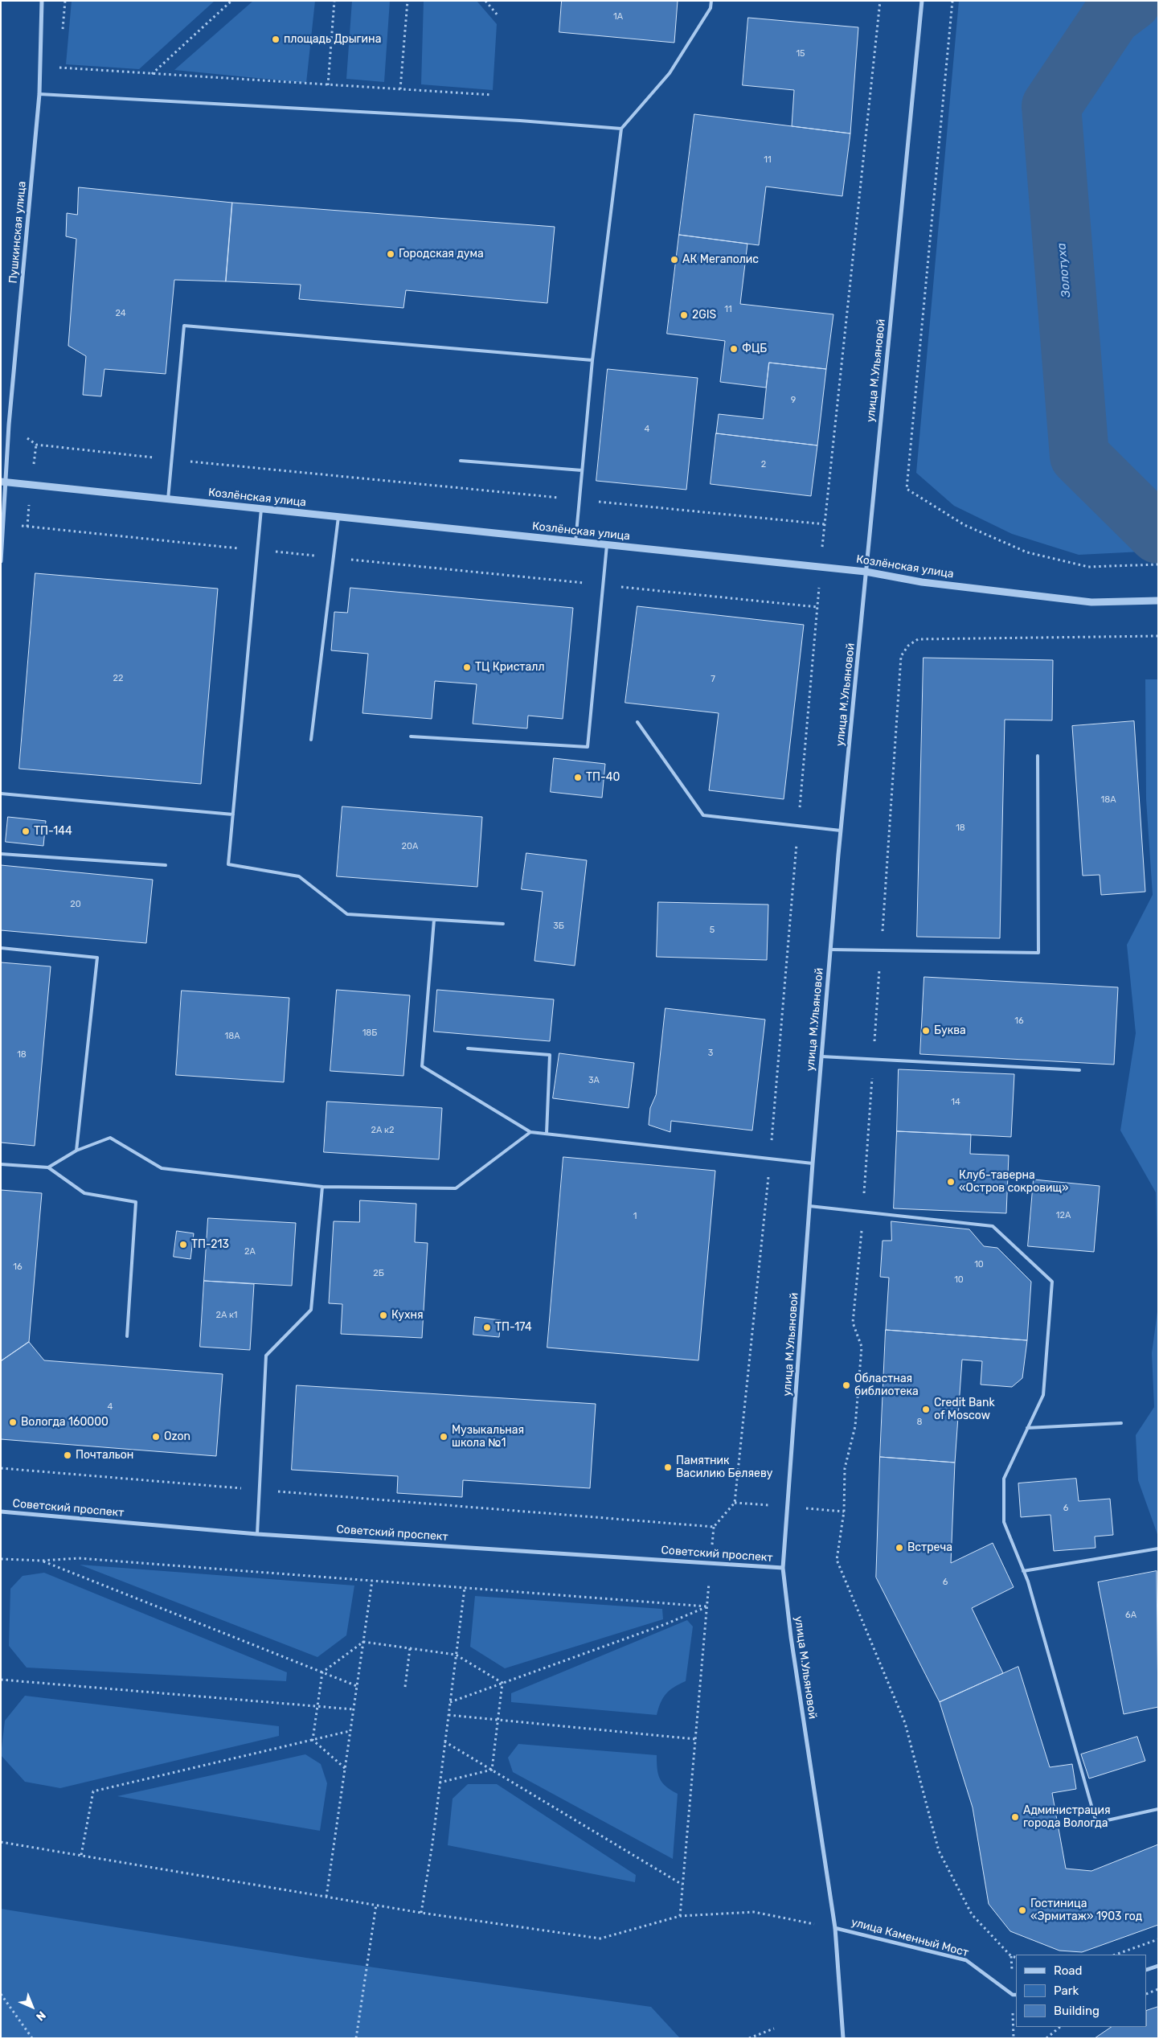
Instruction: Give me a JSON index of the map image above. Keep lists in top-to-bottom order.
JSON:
{
  "streets": {
    "street": [
      "Пушкинская улица",
      "улица М.Ульяновой",
      "Козлёнская улица",
      "Советский проспект",
      "улица Каменный Мост"
    ]
  },
  "crossings": [
    ["Пушкинская улица", "Козлёнская улица"],
    ["улица М.Ульяновой", "Козлёнская улица"],
    ["улица М.Ульяновой", "Советский проспект"],
    ["улица М.Ульяновой", "улица Каменный Мост"]
  ],
  "water": ["Золотуха"],
  "places": [
    "площадь Дрыгина",
    "Городская дума",
    "АК Мегаполис",
    "2GIS",
    "ФЦБ",
    "ТЦ Кристалл",
    "ТП-40",
    "ТП-144",
    "Буква",
    "Клуб-таверна «Остров сокровищ»",
    "ТП-213",
    "Кухня",
    "ТП-174",
    "Областная библиотека",
    "Credit Bank of Moscow",
    "Вологда 160000",
    "Ozon",
    "Музыкальная школа №1",
    "Почтальон",
    "Памятник Василию Беляеву",
    "Встреча",
    "Администрация города Вологда",
    "Гостиница «Эрмитаж» 1903 год"
  ],
  "house_numbers": [
    "1А",
    "15",
    "11",
    "11",
    "24",
    "9",
    "4",
    "2",
    "22",
    "7",
    "18А",
    "18",
    "20А",
    "20",
    "3Б",
    "5",
    "16",
    "18Б",
    "18А",
    "3",
    "18",
    "3А",
    "14",
    "2А к2",
    "12А",
    "1",
    "2А",
    "10",
    "16",
    "2Б",
    "10",
    "2А к1",
    "4",
    "8",
    "6",
    "6",
    "6А"
  ],
  "legend": ["Road", "Park", "Building"],
  "north": "bottom right"
}
